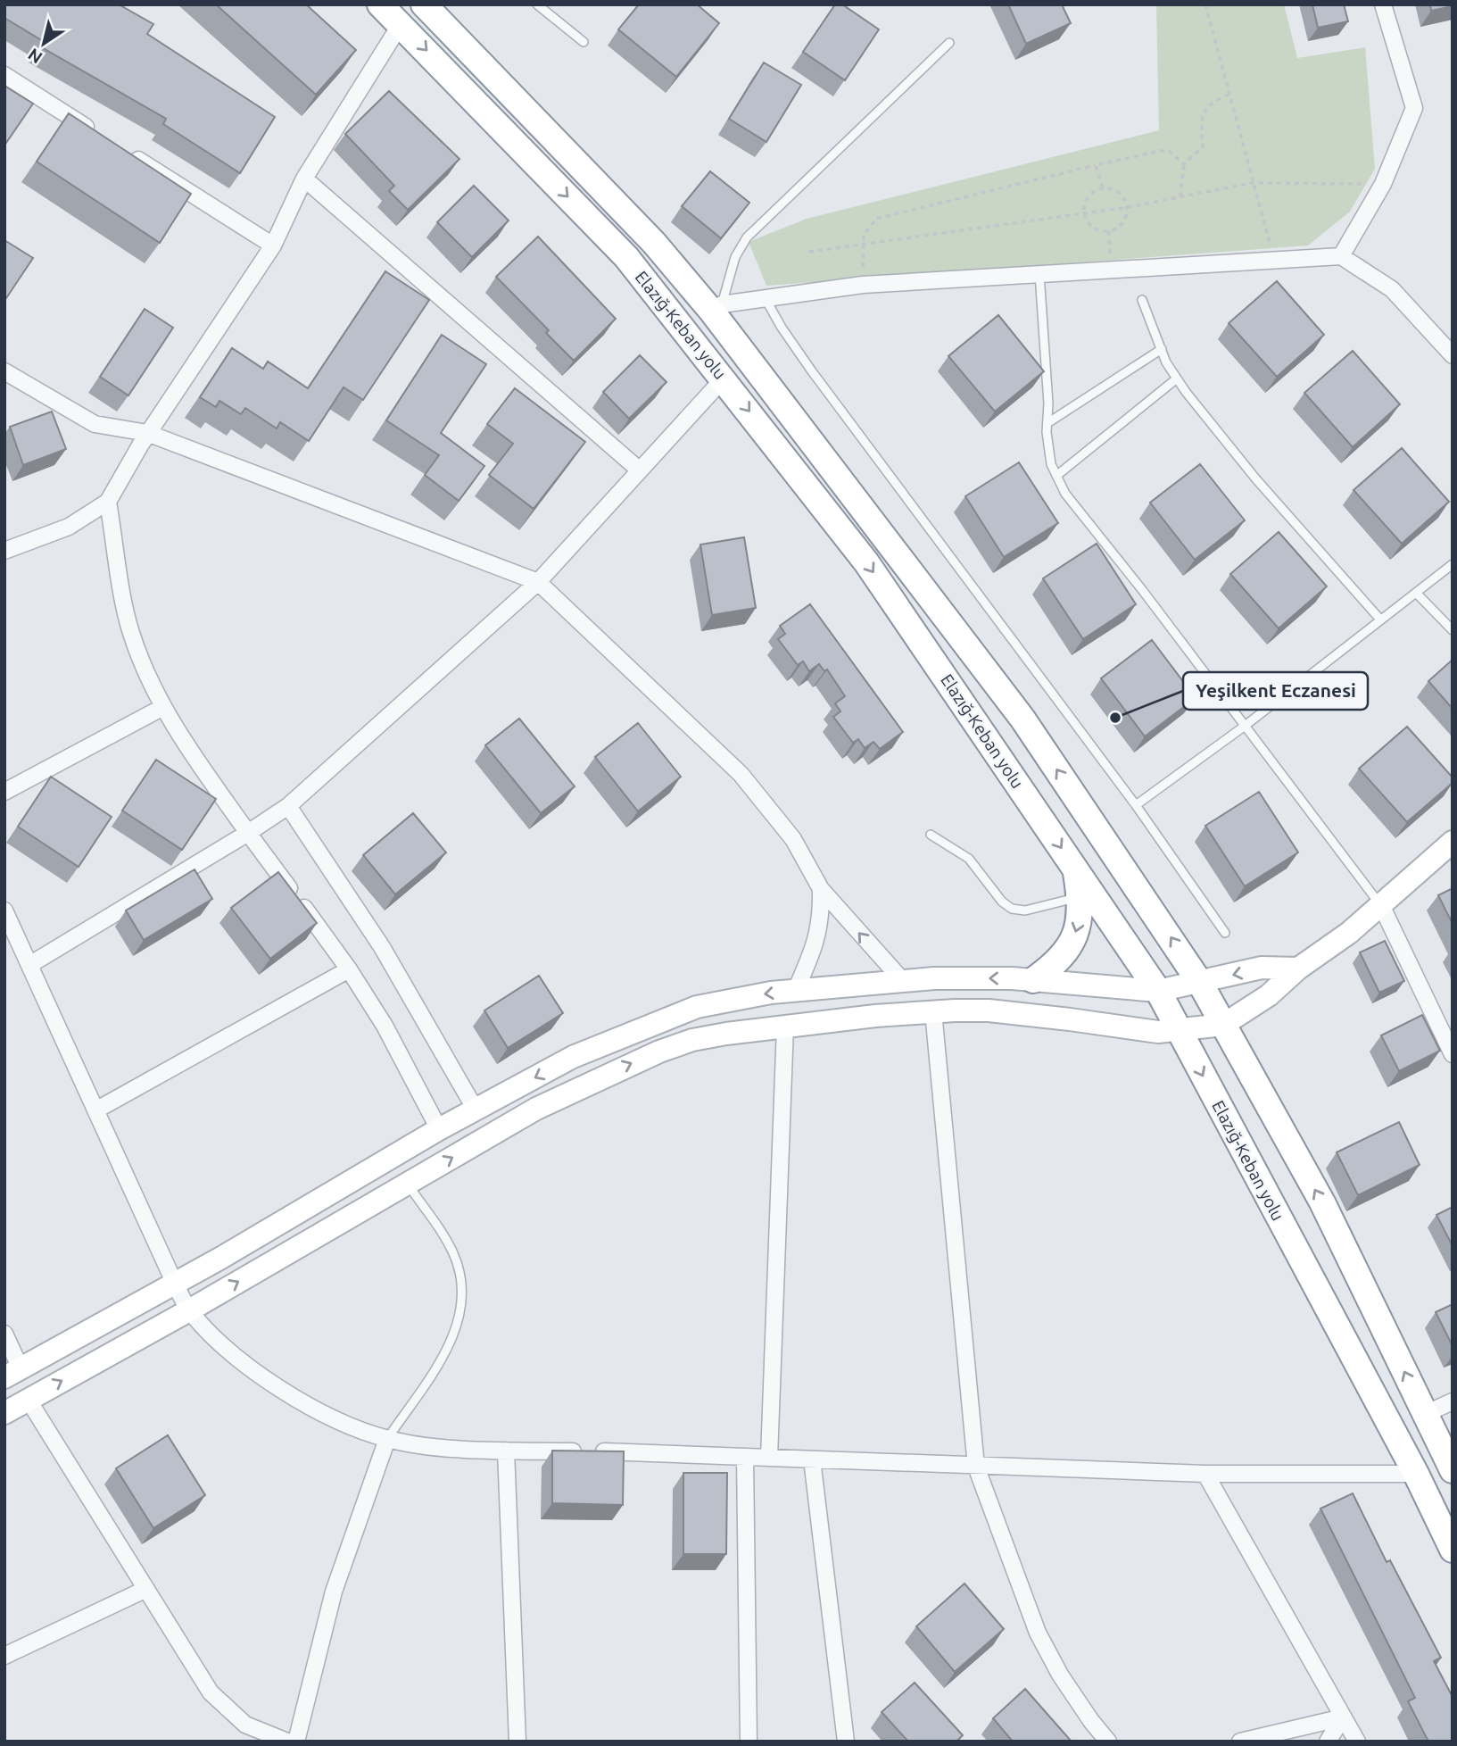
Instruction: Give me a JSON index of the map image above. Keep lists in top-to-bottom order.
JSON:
{
  "streets": {
    "highway": ["Elazığ-Keban yolu"]
  },
  "places": ["Yeşilkent Eczanesi"],
  "north": "bottom left"
}
